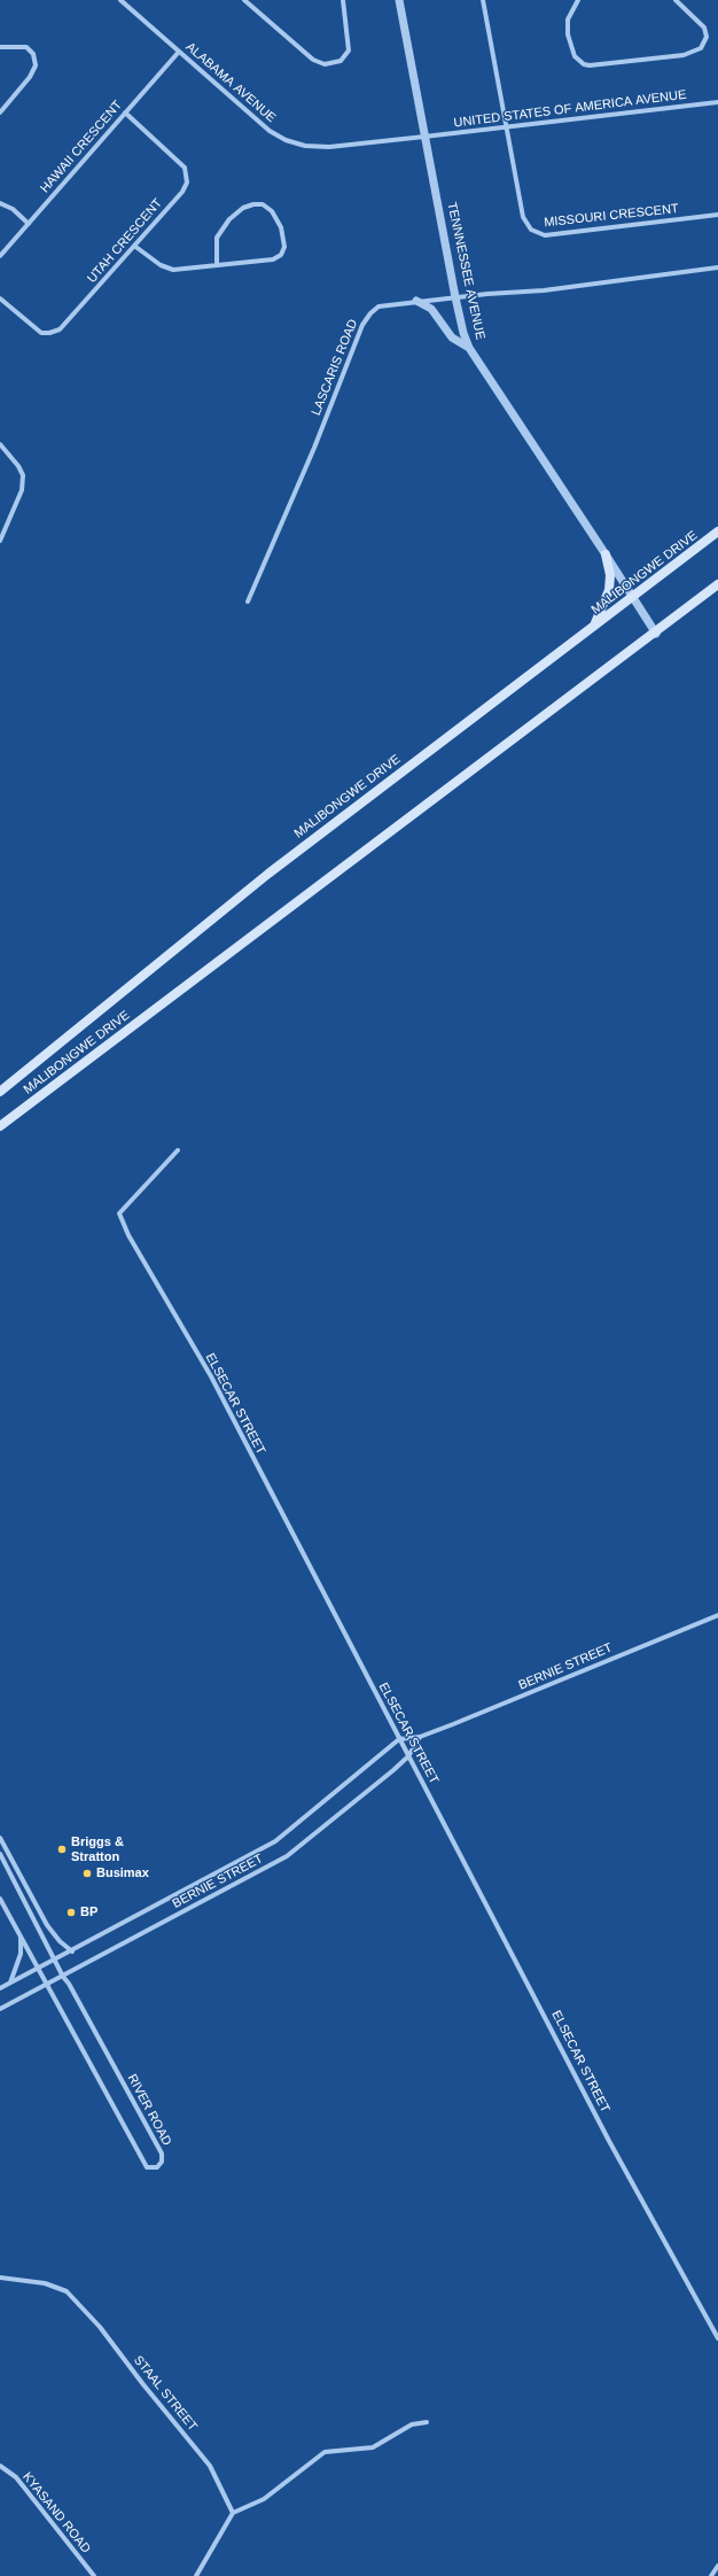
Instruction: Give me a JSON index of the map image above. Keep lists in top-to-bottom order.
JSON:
{
  "streets": {
    "main road": ["MALIBONGWE DRIVE"],
    "street": [
      "ALABAMA AVENUE",
      "UNITED STATES OF AMERICA AVENUE",
      "HAWAII CRESCENT",
      "MISSOURI CRESCENT",
      "UTAH CRESCENT",
      "TENNNESSEE AVENUE",
      "LASCARIS ROAD",
      "ELSECAR STREET",
      "BERNIE STREET",
      "RIVER ROAD",
      "STAAL STREET",
      "KYASAND ROAD"
    ]
  },
  "crossings": [
    ["ALABAMA AVENUE", "UNITED STATES OF AMERICA AVENUE"],
    ["ALABAMA AVENUE", "HAWAII CRESCENT"],
    ["ALABAMA AVENUE", "TENNNESSEE AVENUE"],
    ["UNITED STATES OF AMERICA AVENUE", "MISSOURI CRESCENT"],
    ["UNITED STATES OF AMERICA AVENUE", "TENNNESSEE AVENUE"],
    ["HAWAII CRESCENT", "UTAH CRESCENT"],
    ["TENNNESSEE AVENUE", "LASCARIS ROAD"],
    ["TENNNESSEE AVENUE", "MALIBONGWE DRIVE"],
    ["ELSECAR STREET", "BERNIE STREET"],
    ["BERNIE STREET", "RIVER ROAD"]
  ],
  "places": ["Briggs & Stratton", "Busimax", "BP"]
}
